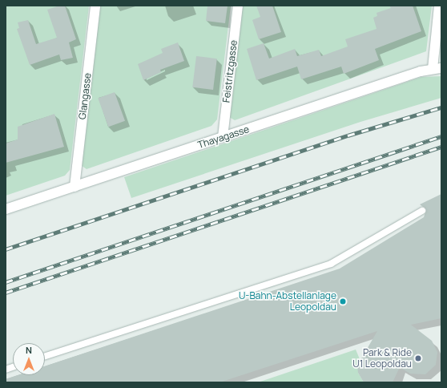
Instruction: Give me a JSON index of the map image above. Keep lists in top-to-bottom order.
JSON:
{
  "streets": {
    "street": ["Feistritzgasse", "Glangasse", "Thayagasse"]
  },
  "crossings": [
    ["Feistritzgasse", "Thayagasse"],
    ["Glangasse", "Thayagasse"]
  ],
  "places": ["U-Bahn-Abstellanlage Leopoldau", "Park & Ride U1 Leopoldau"],
  "north": "top"
}
